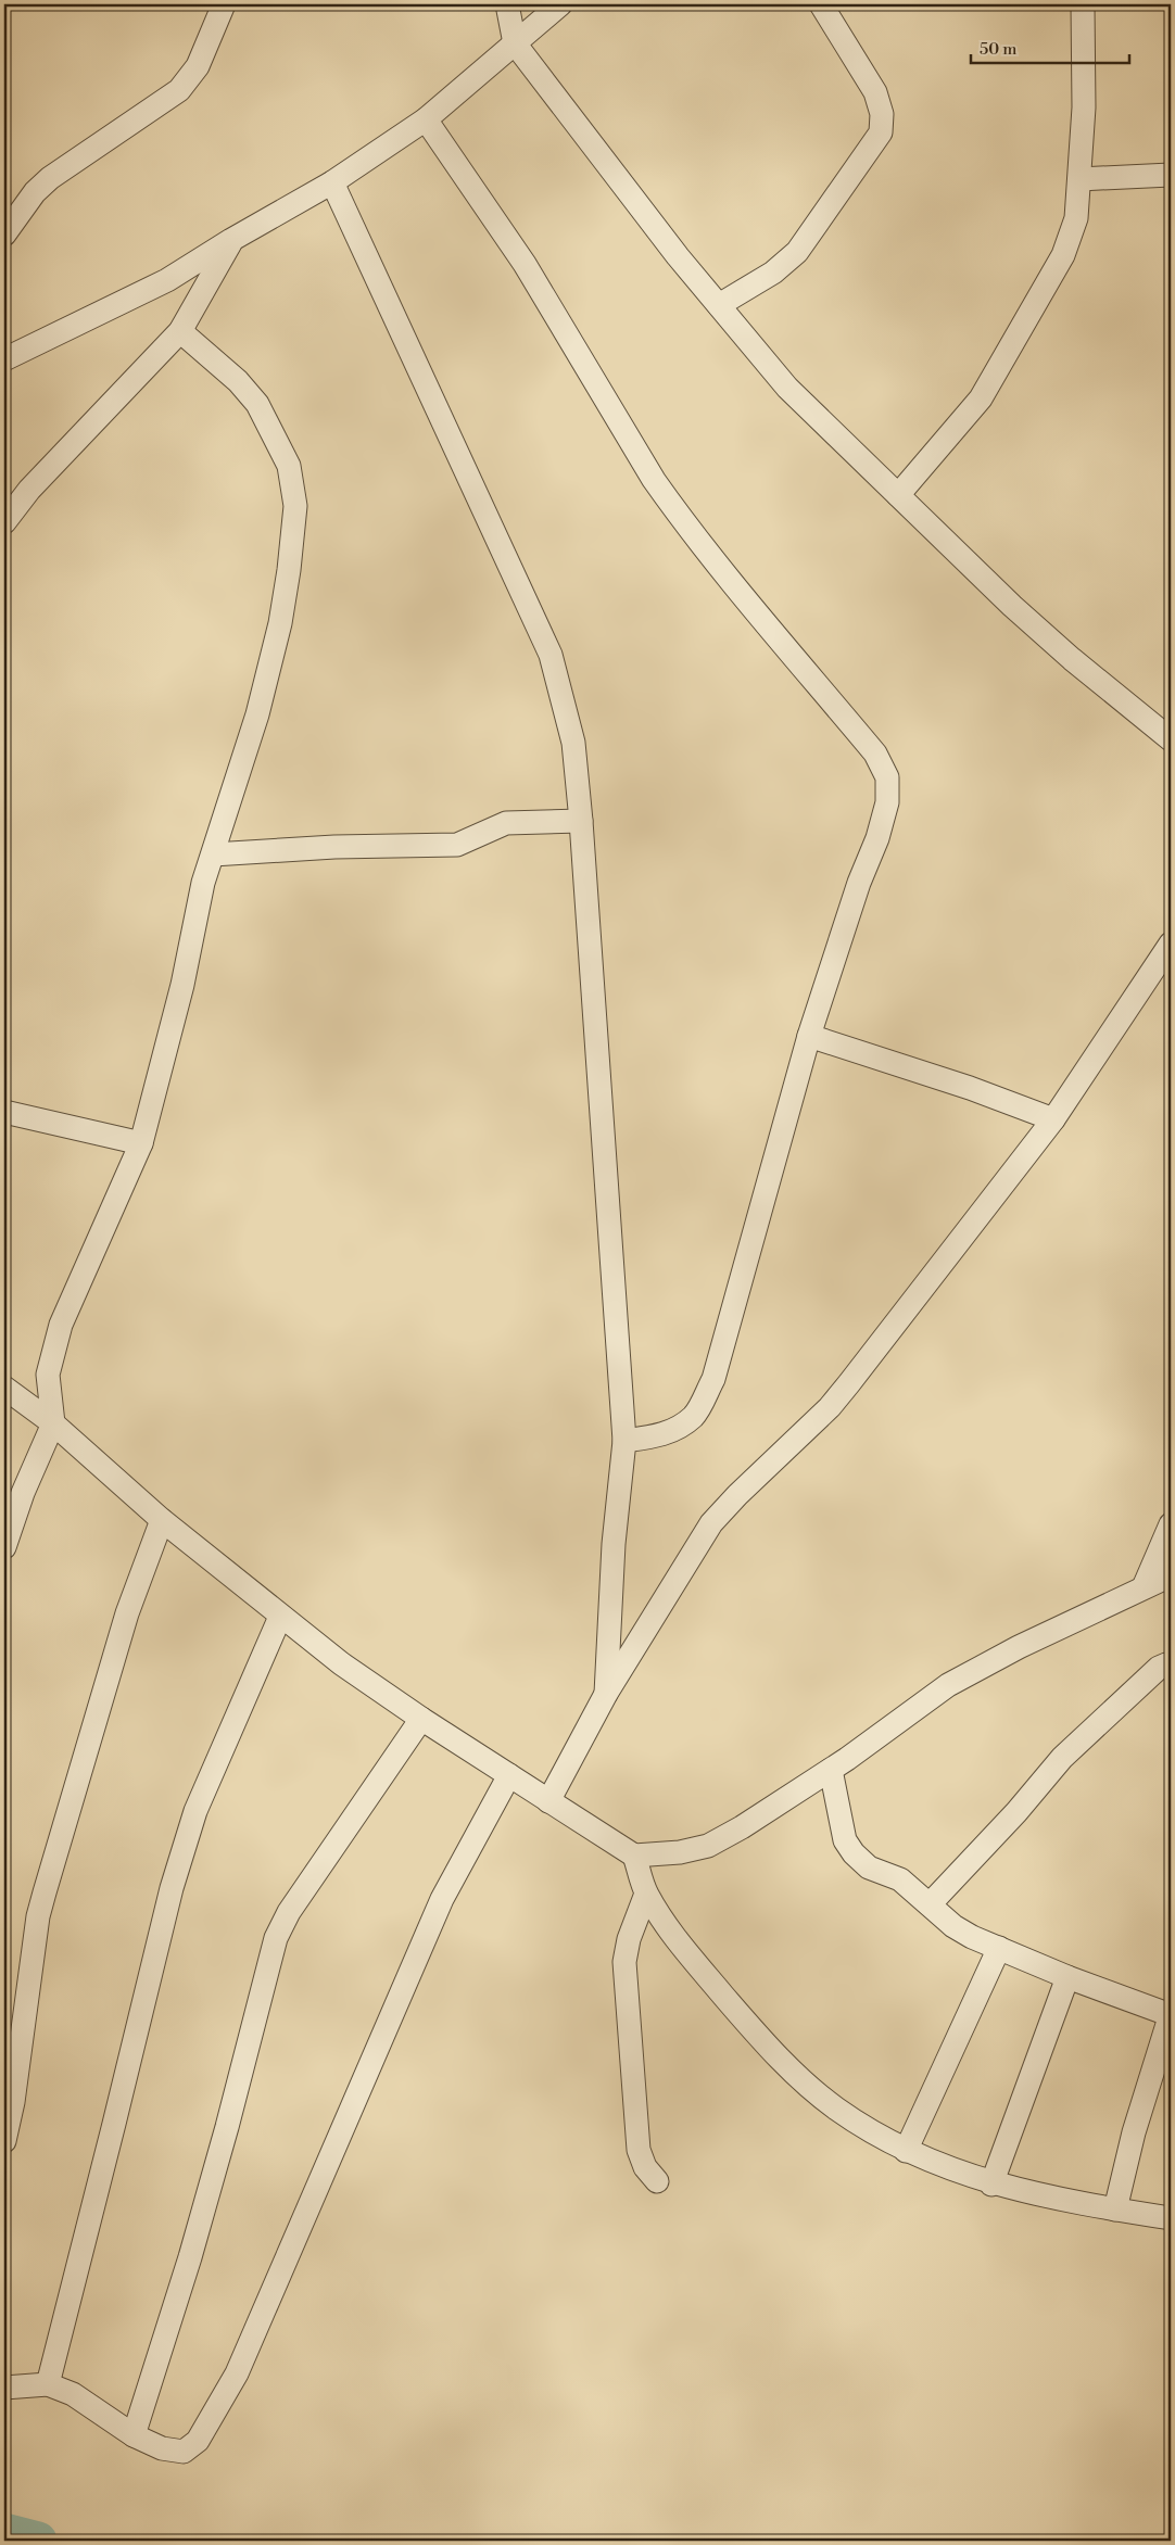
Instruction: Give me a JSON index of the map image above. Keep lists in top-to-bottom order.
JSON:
{
  "scale_bar": "50 m"
}
